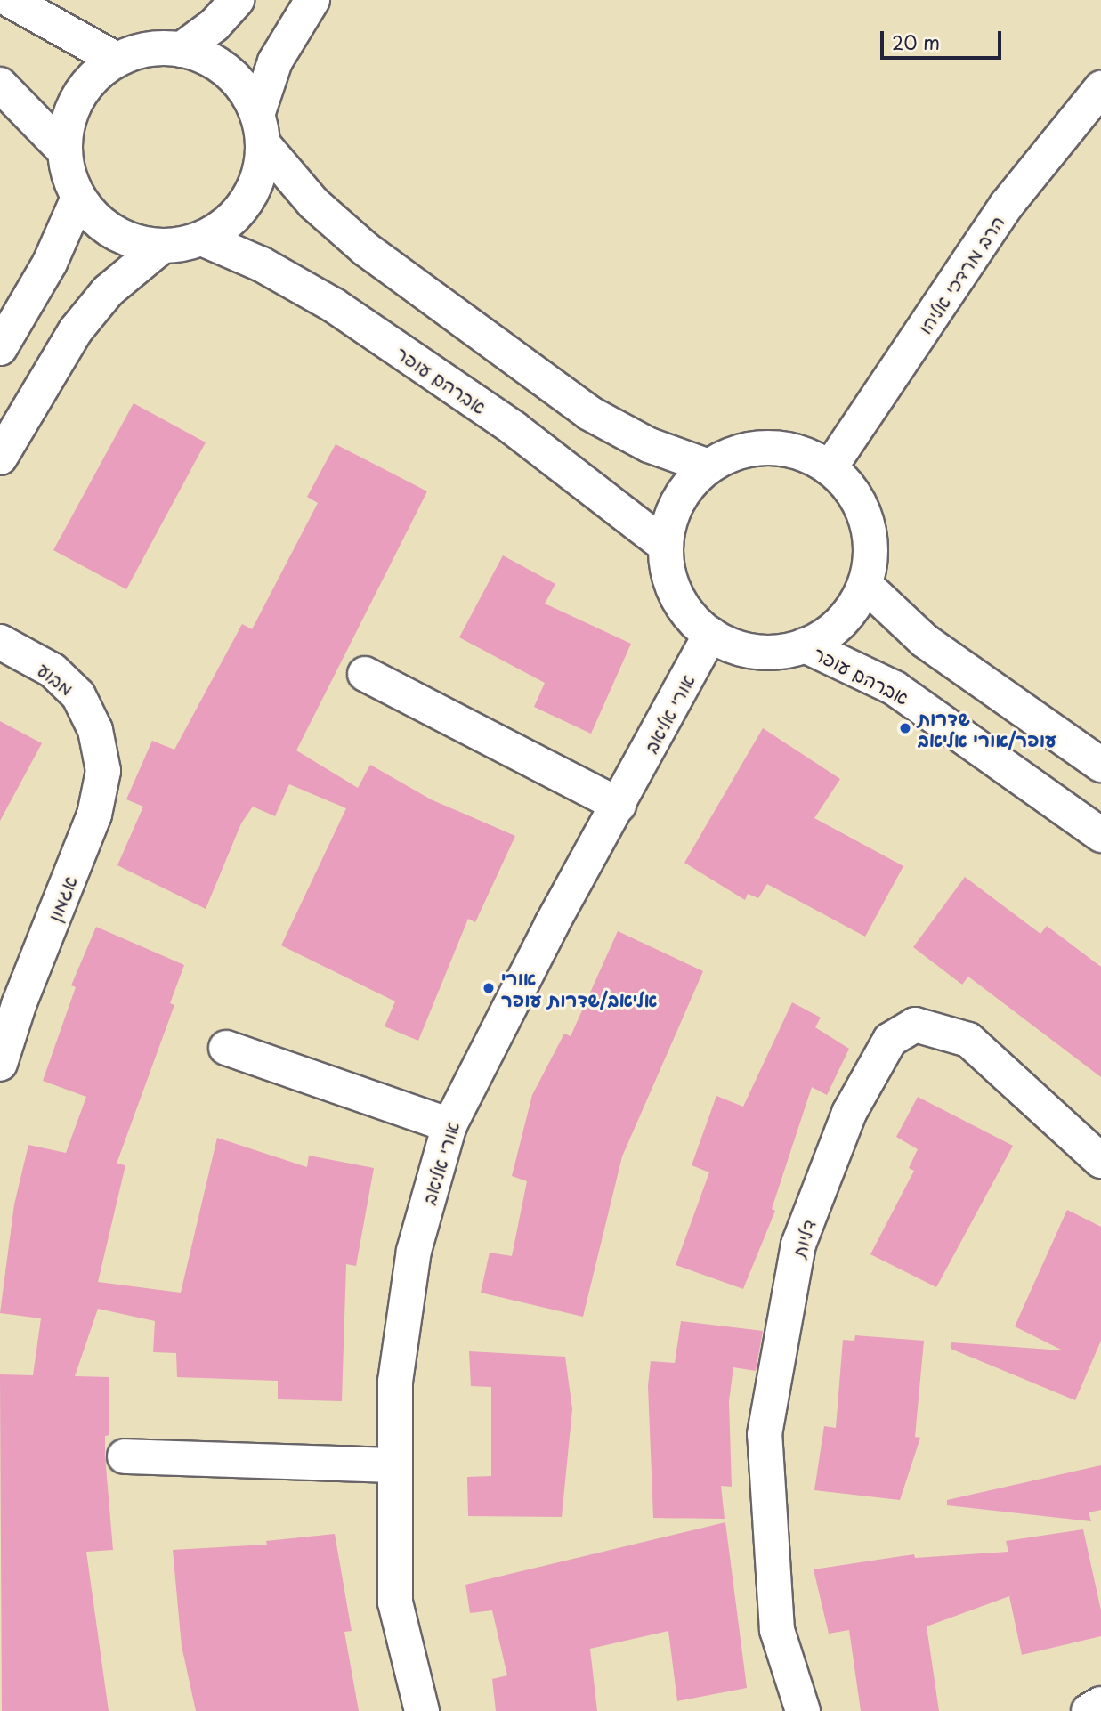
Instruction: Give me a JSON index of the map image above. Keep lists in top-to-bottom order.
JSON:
{
  "streets": {
    "street": [
      "הרב מרדכי אליהו",
      "אברהם עופר",
      "מבוע",
      "אורי אליאב",
      "אגמון",
      "דליות"
    ]
  },
  "crossings": [
    ["הרב מרדכי אליהו", "אברהם עופר"],
    ["הרב מרדכי אליהו", "אורי אליאב"],
    ["אברהם עופר", "אורי אליאב"],
    ["מבוע", "אגמון"]
  ],
  "places": ["שדרות עופר/אורי אליאב", "אורי אליאב/שדרות עופר"],
  "scale_bar": "20 m"
}
